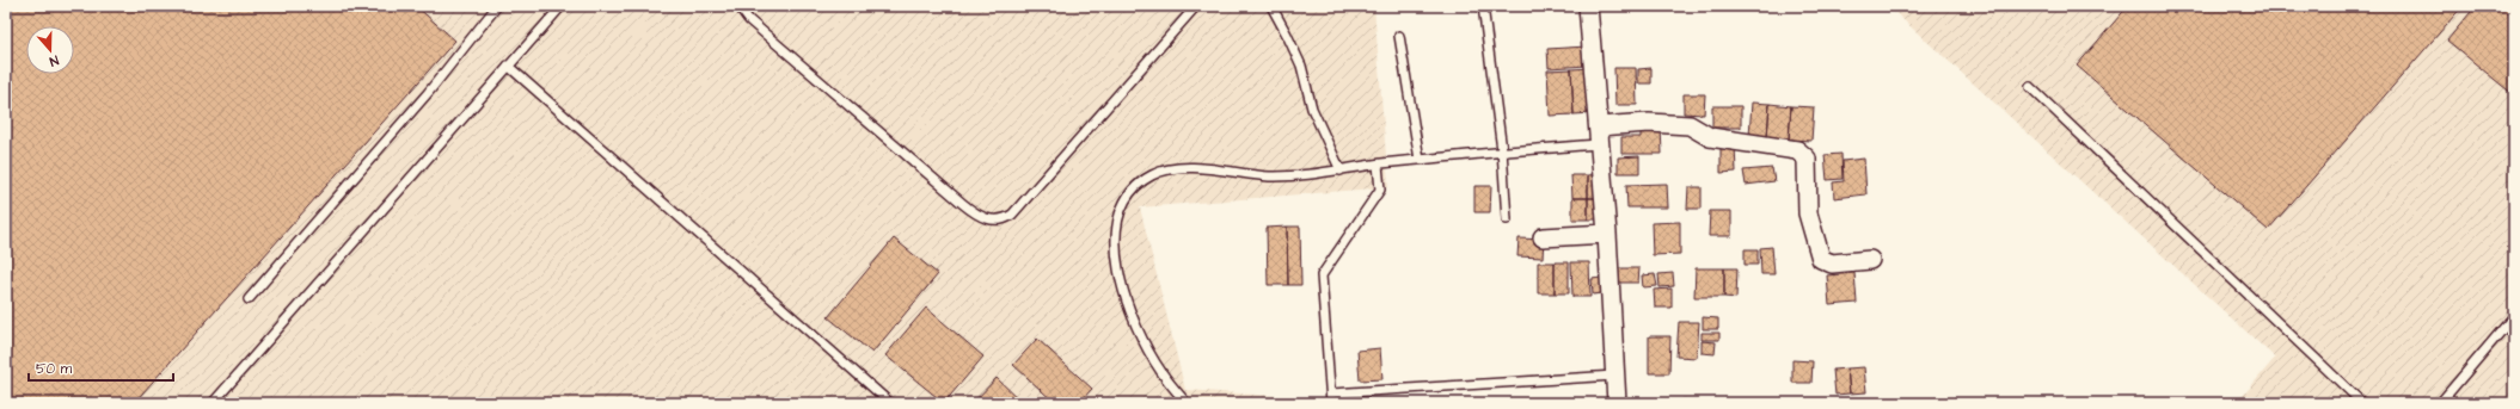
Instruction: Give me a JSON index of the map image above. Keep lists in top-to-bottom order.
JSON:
{
  "scale_bar": "50 m",
  "north": "bottom"
}
